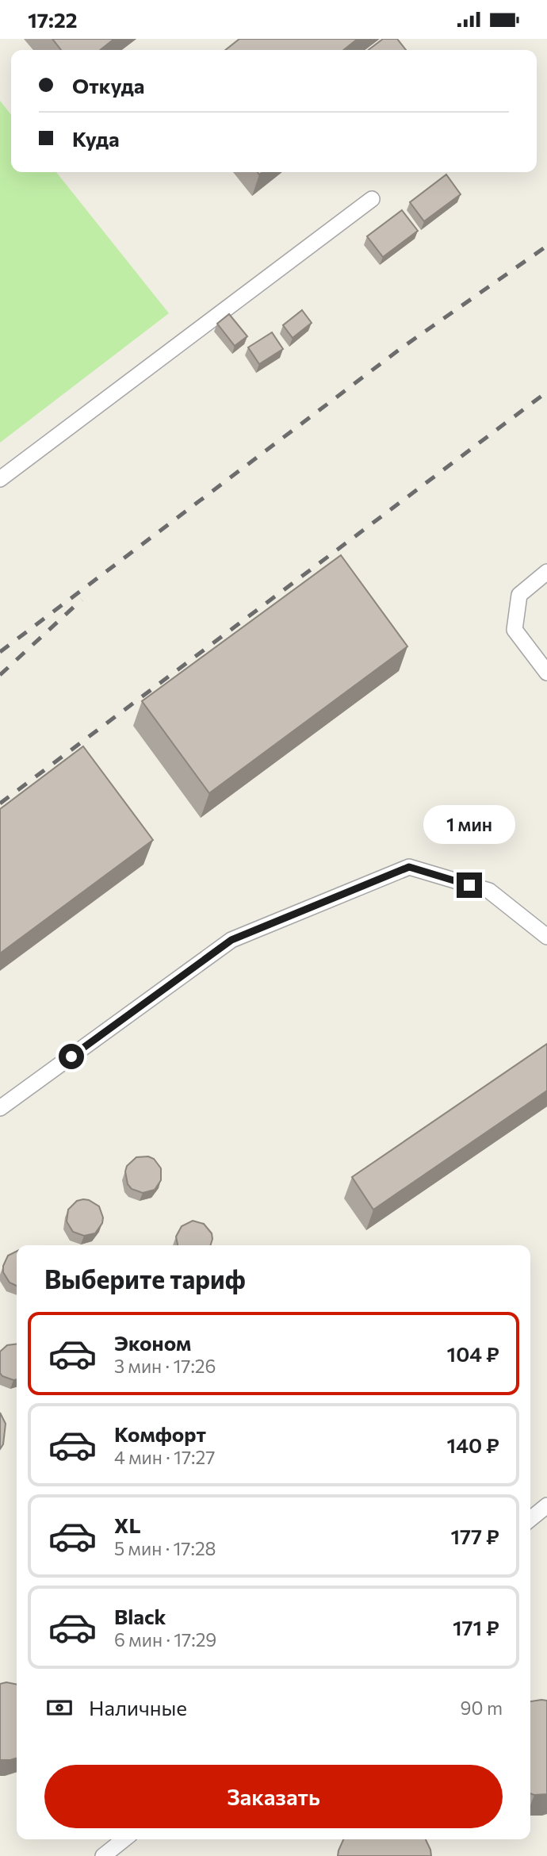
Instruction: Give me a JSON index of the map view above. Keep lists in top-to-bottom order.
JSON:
{
  "page": {
    "status": "17:22",
    "banner": ["Откуда", "Куда"],
    "bubble": "1 мин",
    "heading": "Выберите тариф",
    "list": [
      {
        "name": "Эконом",
        "note": "3 мин · 17:26",
        "value": "104 ₽"
      },
      {
        "name": "Комфорт",
        "note": "4 мин · 17:27",
        "value": "140 ₽"
      },
      {
        "name": "XL",
        "note": "5 мин · 17:28",
        "value": "177 ₽"
      },
      {
        "name": "Black",
        "note": "6 мин · 17:29",
        "value": "171 ₽"
      }
    ],
    "pay": ["Наличные", "90 m"],
    "buttons": "Заказать"
  }
}
